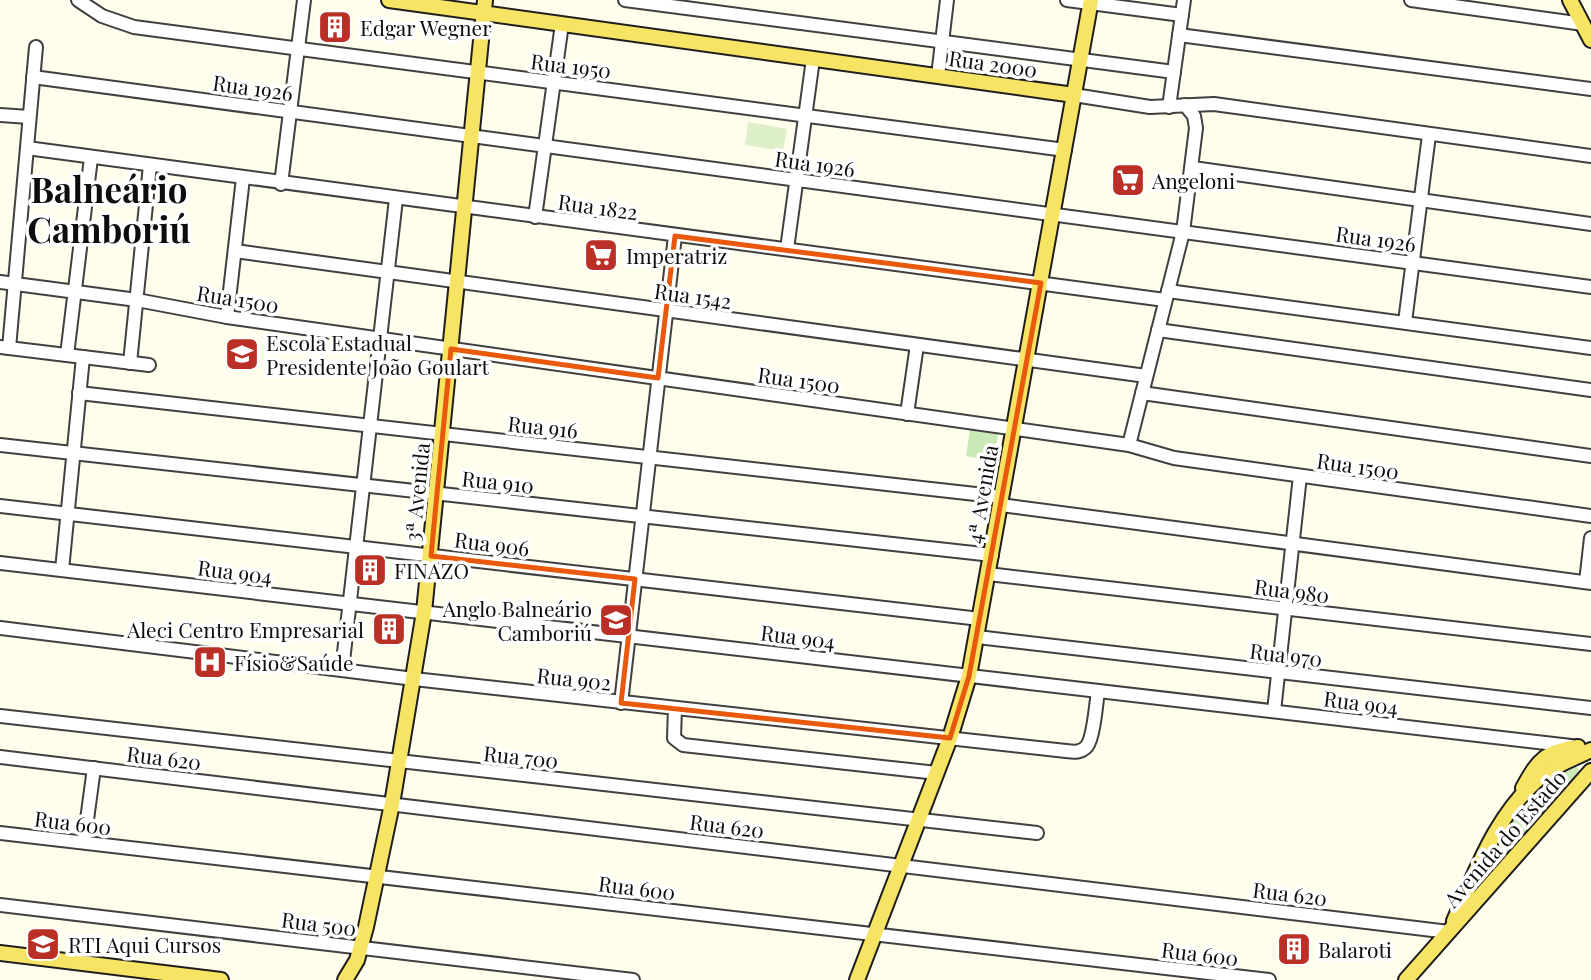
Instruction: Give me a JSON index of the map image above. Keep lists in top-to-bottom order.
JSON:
{
  "streets": {
    "main road": [
      "Rua 2000",
      "3ª Avenida",
      "4ª Avenida",
      "Avenida do Estado"
    ],
    "street": [
      "Rua 1950",
      "Rua 1926",
      "Rua 1822",
      "Rua 1542",
      "Rua 1500",
      "Rua 916",
      "Rua 910",
      "Rua 906",
      "Rua 904",
      "Rua 980",
      "Rua 970",
      "Rua 902",
      "Rua 700",
      "Rua 620",
      "Rua 600",
      "Rua 500"
    ]
  },
  "crossings": [
    ["Rua 2000", "3ª Avenida"],
    ["Rua 2000", "4ª Avenida"],
    ["Rua 1950", "3ª Avenida"],
    ["Rua 1950", "4ª Avenida"],
    ["Rua 1926", "3ª Avenida"],
    ["Rua 1926", "4ª Avenida"],
    ["Rua 1822", "3ª Avenida"],
    ["Rua 1822", "4ª Avenida"],
    ["Rua 1542", "3ª Avenida"],
    ["Rua 1542", "4ª Avenida"],
    ["Rua 1500", "3ª Avenida"],
    ["Rua 1500", "4ª Avenida"],
    ["Rua 916", "3ª Avenida"],
    ["Rua 916", "4ª Avenida"],
    ["Rua 910", "3ª Avenida"],
    ["Rua 910", "4ª Avenida"],
    ["3ª Avenida", "Rua 906"],
    ["3ª Avenida", "Rua 904"],
    ["3ª Avenida", "Rua 902"],
    ["3ª Avenida", "Rua 700"],
    ["3ª Avenida", "Rua 620"],
    ["3ª Avenida", "Rua 600"],
    ["3ª Avenida", "Rua 500"],
    ["4ª Avenida", "Rua 906"],
    ["4ª Avenida", "Rua 904"],
    ["4ª Avenida", "Rua 980"],
    ["4ª Avenida", "Rua 970"],
    ["4ª Avenida", "Rua 902"],
    ["4ª Avenida", "Rua 700"],
    ["4ª Avenida", "Rua 620"],
    ["4ª Avenida", "Rua 600"],
    ["Rua 904", "Rua 902"],
    ["Rua 904", "Avenida do Estado"],
    ["Rua 620", "Avenida do Estado"]
  ],
  "districts": ["Balneário Camboriú"],
  "places": {
    "building": [
      "Edgar Wegner",
      "FINAZO",
      "Aleci Centro Empresarial",
      "Balaroti"
    ],
    "supermarket": ["Angeloni", "Imperatriz"],
    "school or university": ["Escola Estadual Presidente João Goulart", "Anglo Balneário Camboriú", "RTI Aqui Cursos"],
    "hospital": ["Físio&Saúde"]
  }
}
